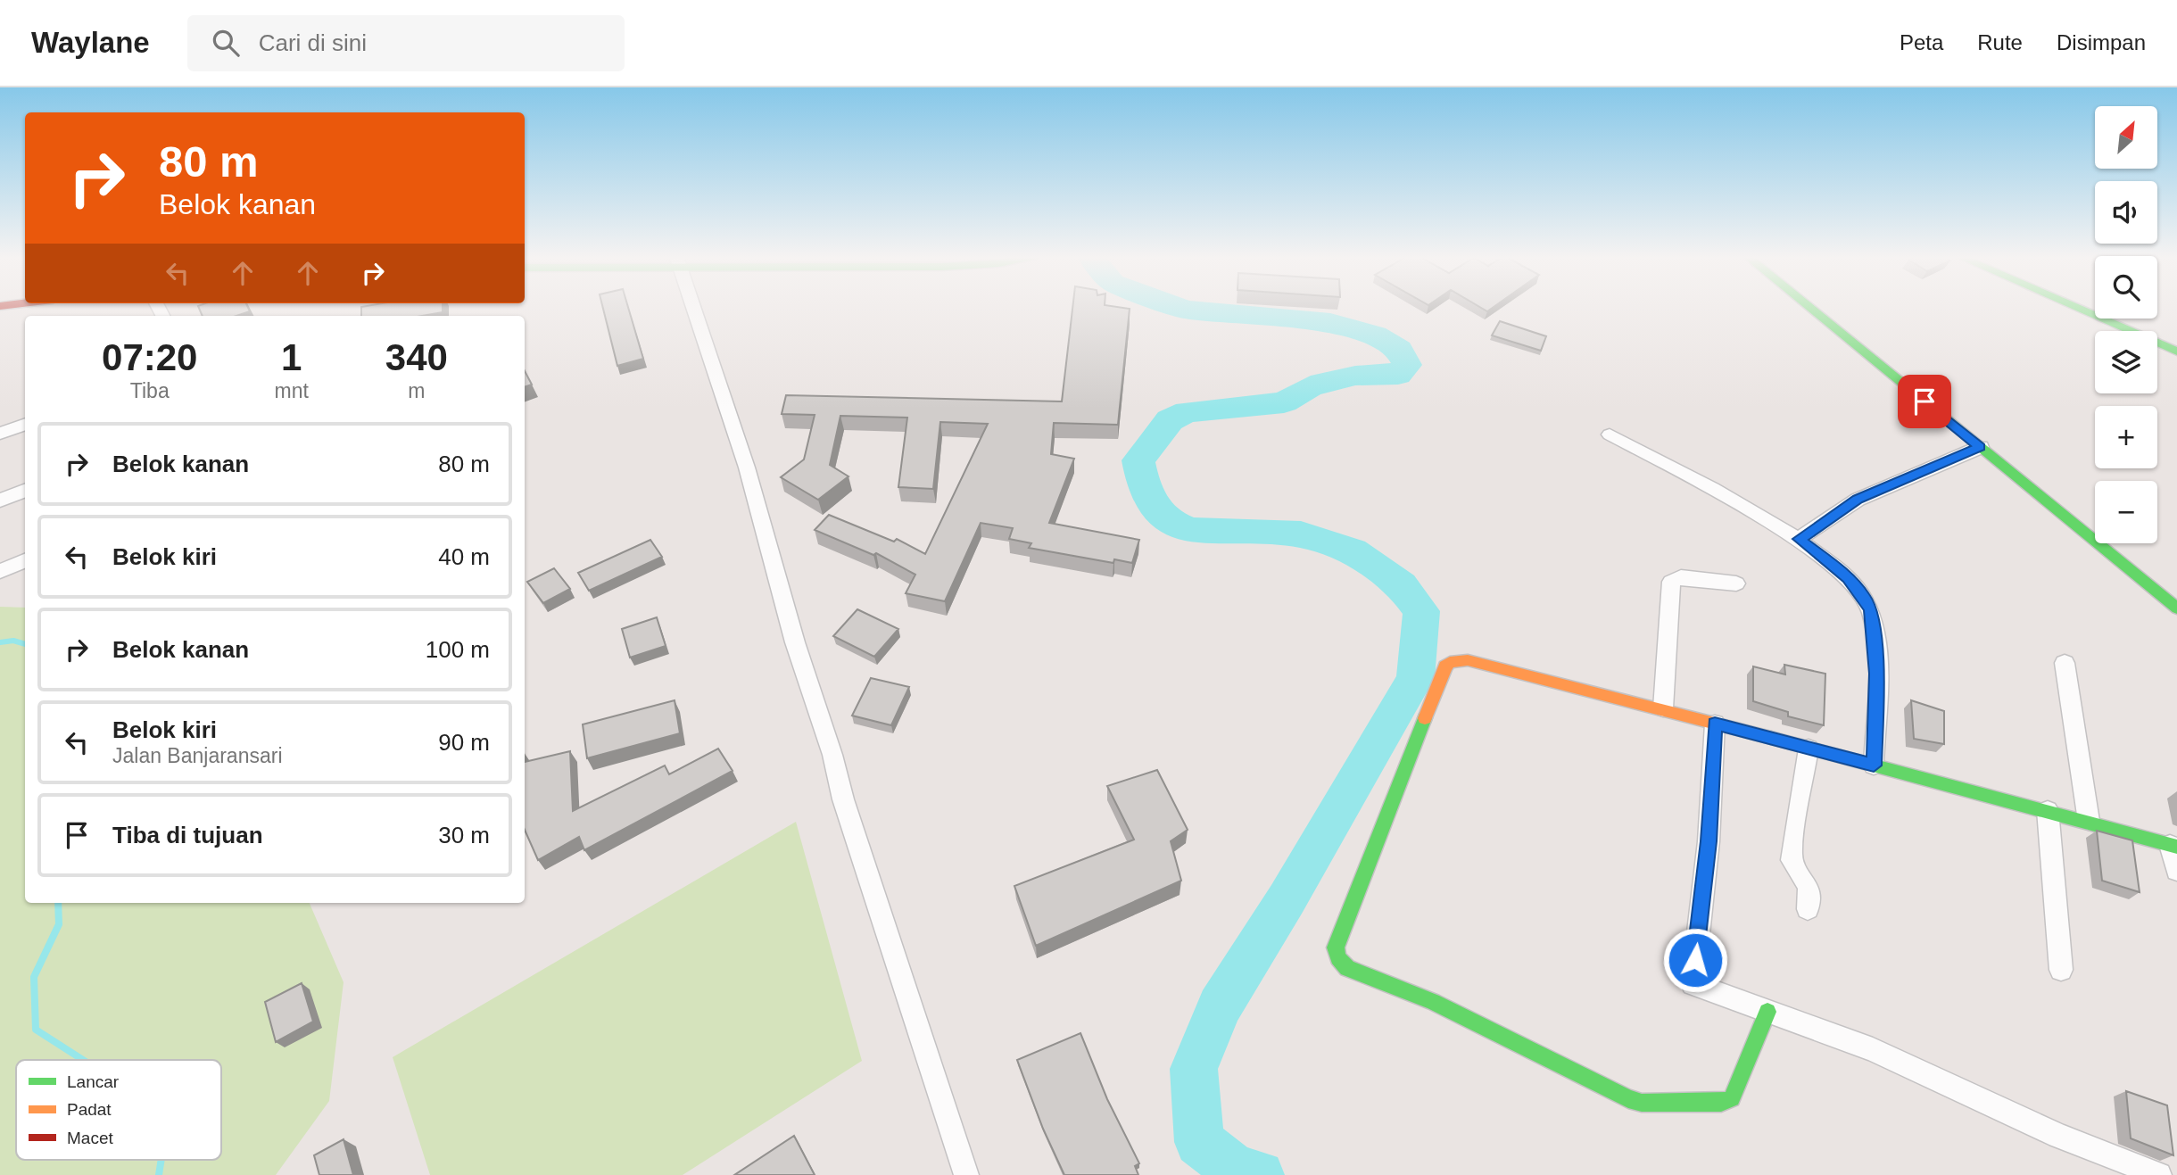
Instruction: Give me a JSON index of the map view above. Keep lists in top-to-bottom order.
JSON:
{
  "legend": ["Lancar", "Padat", "Macet"],
  "north": "top right",
  "page": {
    "header": "Waylane",
    "search": "Cari di sini",
    "nav": ["Peta", "Rute", "Disimpan"],
    "map_buttons": ["+", "−"],
    "turn": ["80 m", "Belok kanan"],
    "eta": [
      "07:20",
      "Tiba",
      "1",
      "mnt",
      "340",
      "m"
    ],
    "list": [
      {
        "name": "Belok kanan",
        "value": "80 m"
      },
      {
        "name": "Belok kiri",
        "value": "40 m"
      },
      {
        "name": "Belok kanan",
        "value": "100 m"
      },
      {
        "name": "Belok kiri",
        "note": "Jalan Banjaransari",
        "value": "90 m"
      },
      {
        "name": "Tiba di tujuan",
        "value": "30 m"
      }
    ]
  }
}
